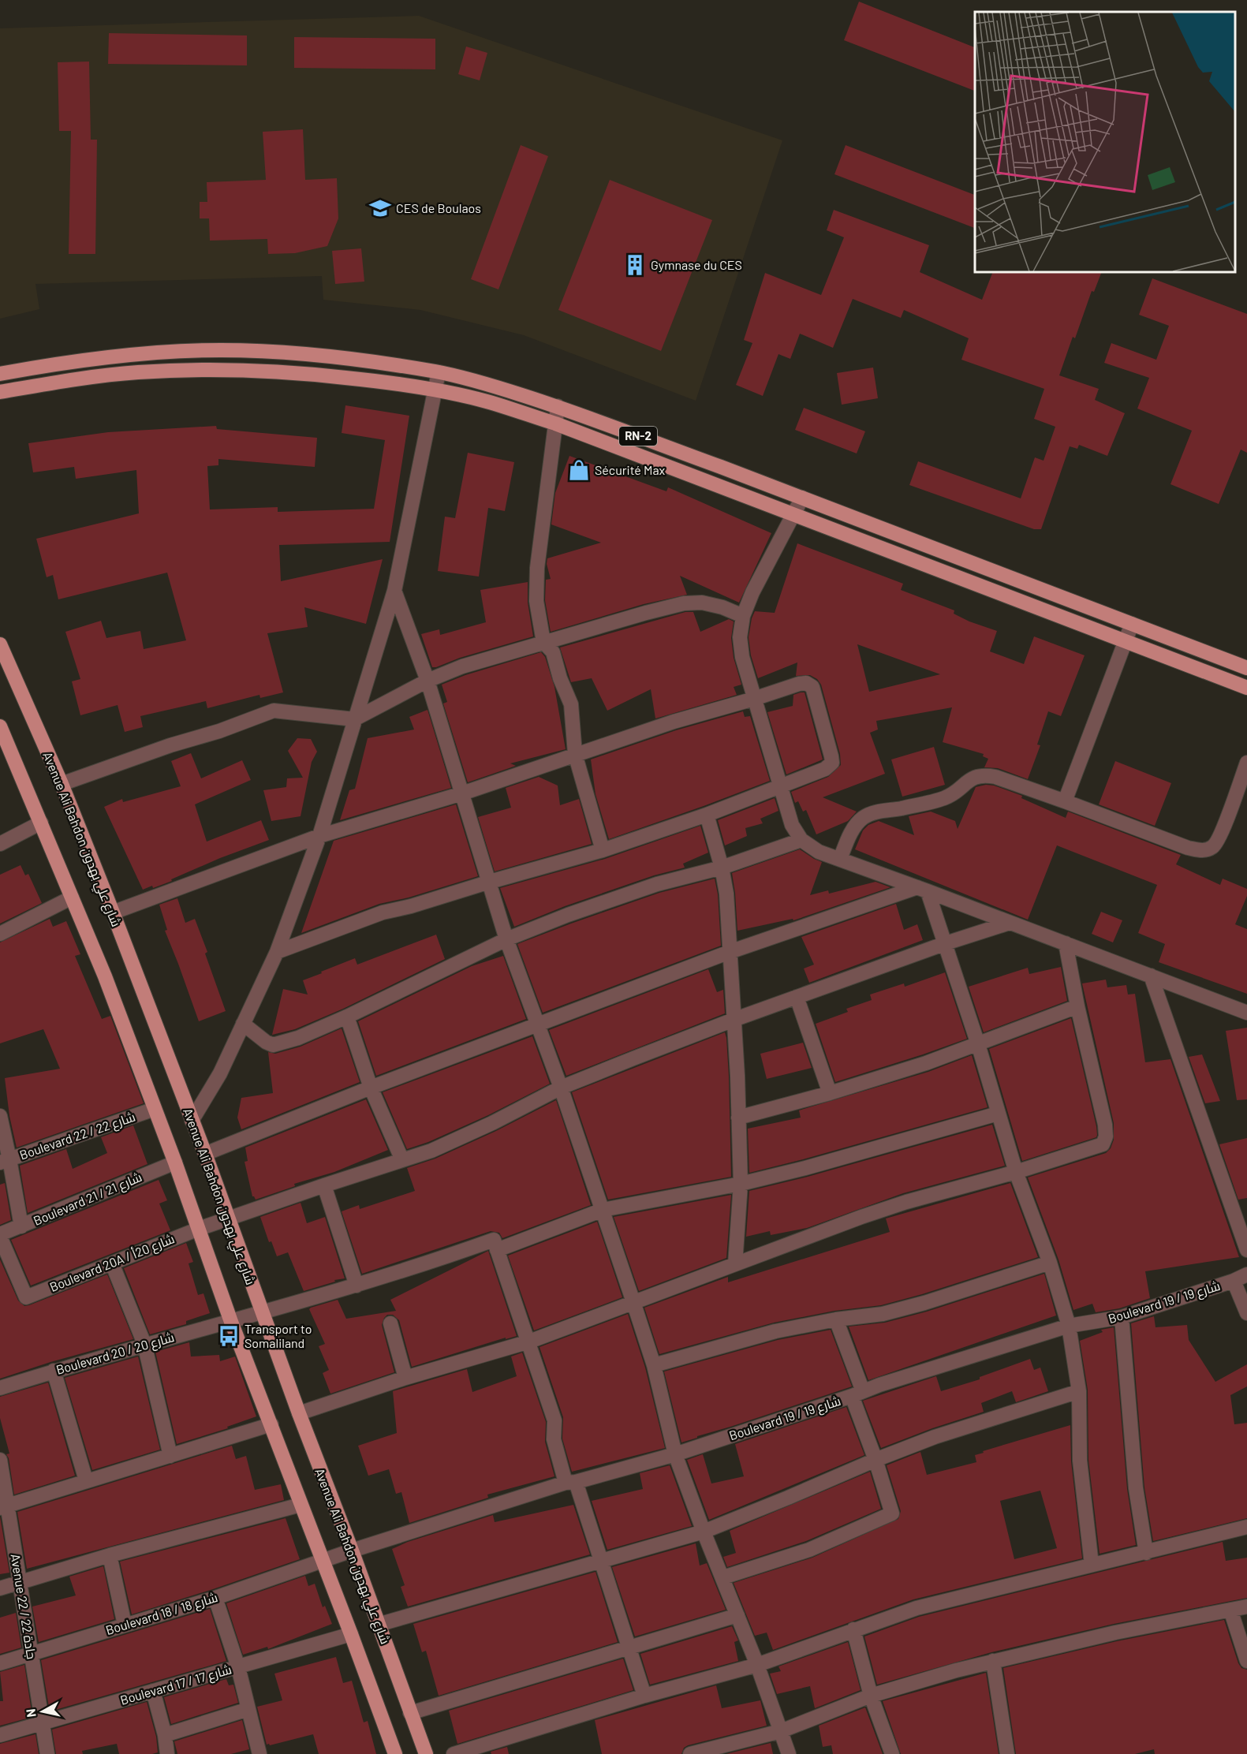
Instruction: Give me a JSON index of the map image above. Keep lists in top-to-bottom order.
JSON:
{
  "streets": {
    "main road": ["RN-2", "Avenue Ali Bahdon شارع علي بهدون"],
    "street": [
      "Boulevard 22 / شارع 22",
      "Boulevard 21 / شارع 21",
      "Boulevard 20A / شارع 20أ",
      "Boulevard 19 / شارع 19",
      "Boulevard 20 / شارع 20",
      "Avenue 22 / جادة 22",
      "Boulevard 18 / شارع 18",
      "Boulevard 17 / شارع 17"
    ]
  },
  "crossings": [
    ["Avenue Ali Bahdon شارع علي بهدون", "Boulevard 20A / شارع 20أ"],
    ["Avenue Ali Bahdon شارع علي بهدون", "Boulevard 19 / شارع 19"],
    ["Avenue Ali Bahdon شارع علي بهدون", "Boulevard 20 / شارع 20"],
    ["Boulevard 21 / شارع 21", "Boulevard 20A / شارع 20أ"],
    ["Boulevard 19 / شارع 19", "Boulevard 18 / شارع 18"],
    ["Avenue 22 / جادة 22", "Boulevard 18 / شارع 18"],
    ["Avenue 22 / جادة 22", "Boulevard 17 / شارع 17"]
  ],
  "places": {
    "school or university": ["CES de Boulaos"],
    "building": ["Gymnase du CES"],
    "shop": ["Sécurité Max"],
    "bus stop": ["Transport to Somaliland"]
  },
  "north": "left"
}
